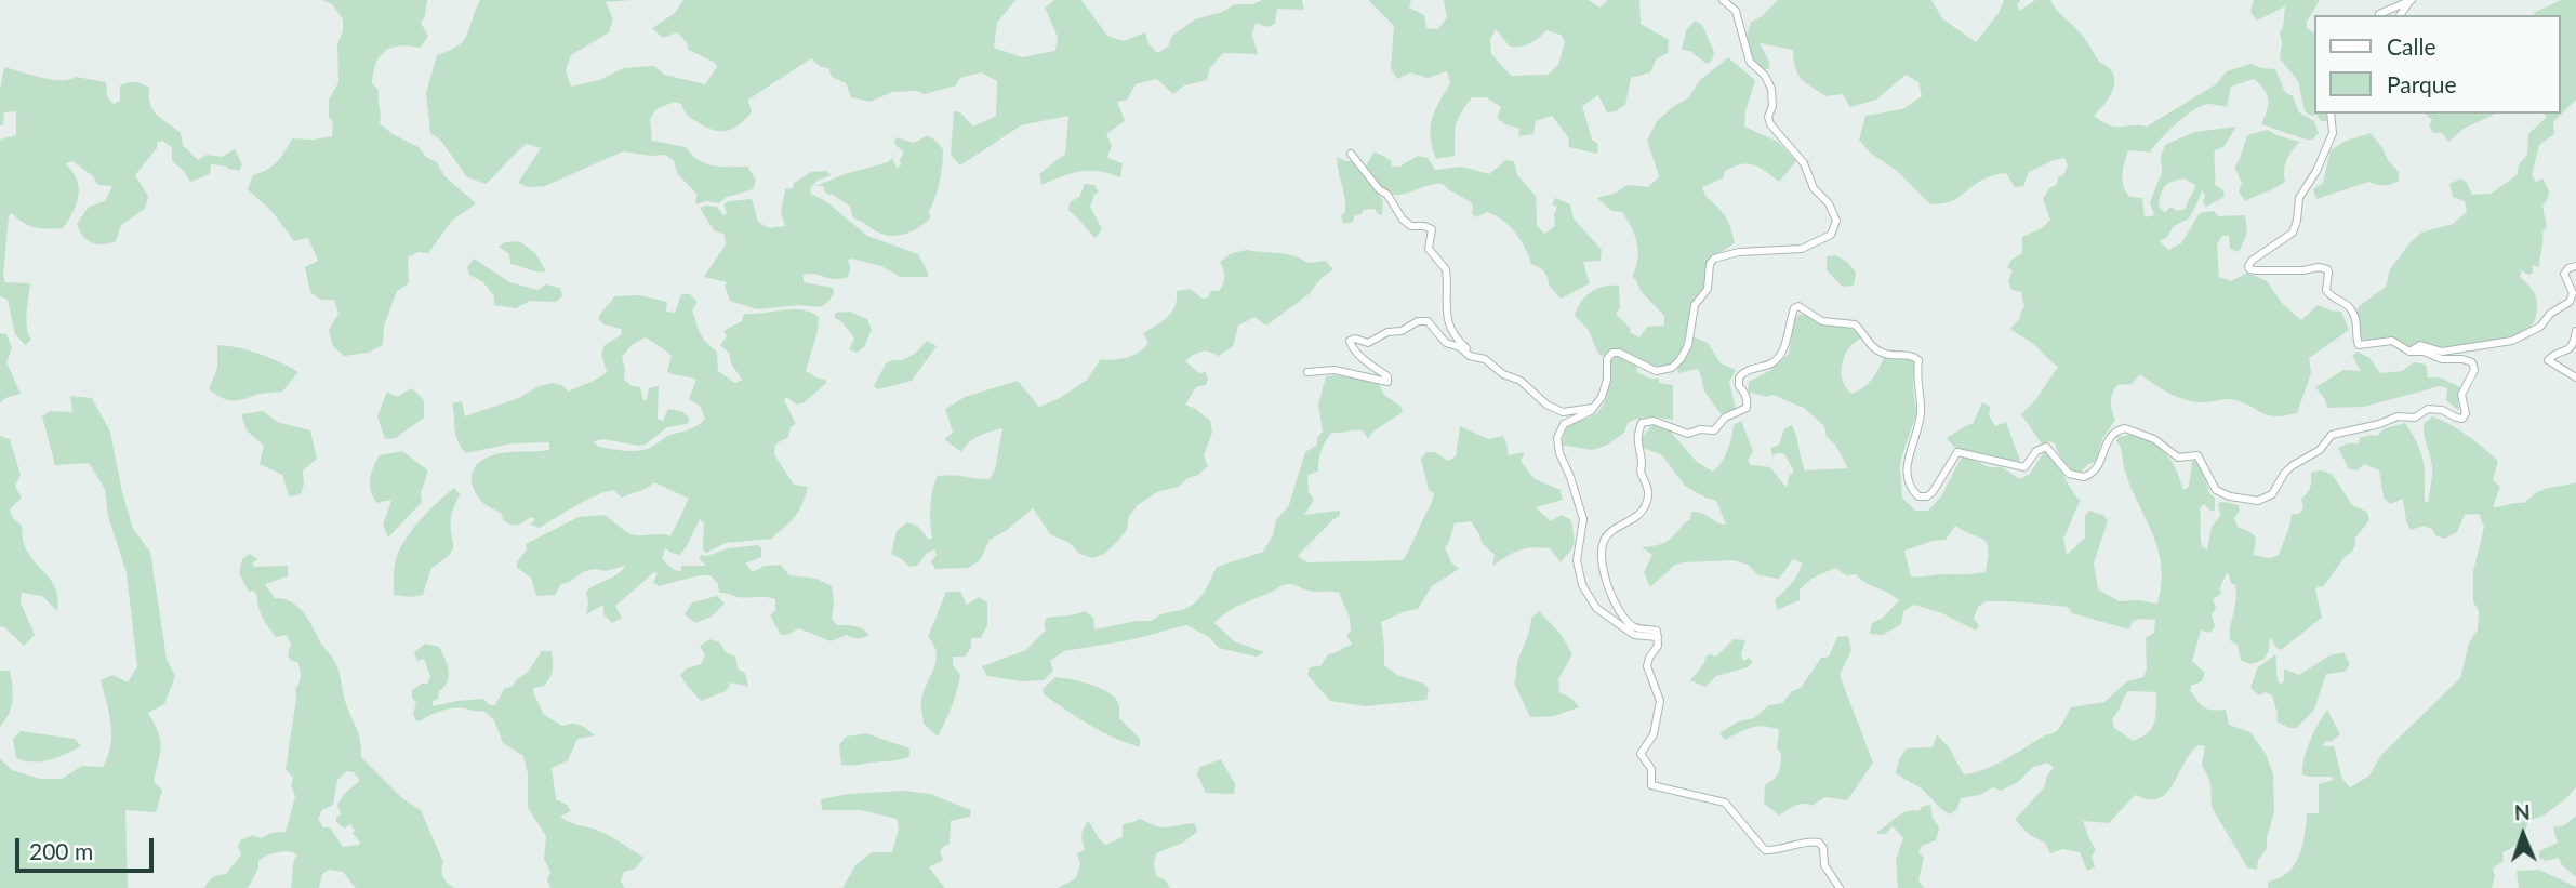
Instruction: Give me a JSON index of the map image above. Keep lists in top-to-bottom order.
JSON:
{
  "legend": ["Calle", "Parque"],
  "scale_bar": "200 m",
  "north": "top"
}
